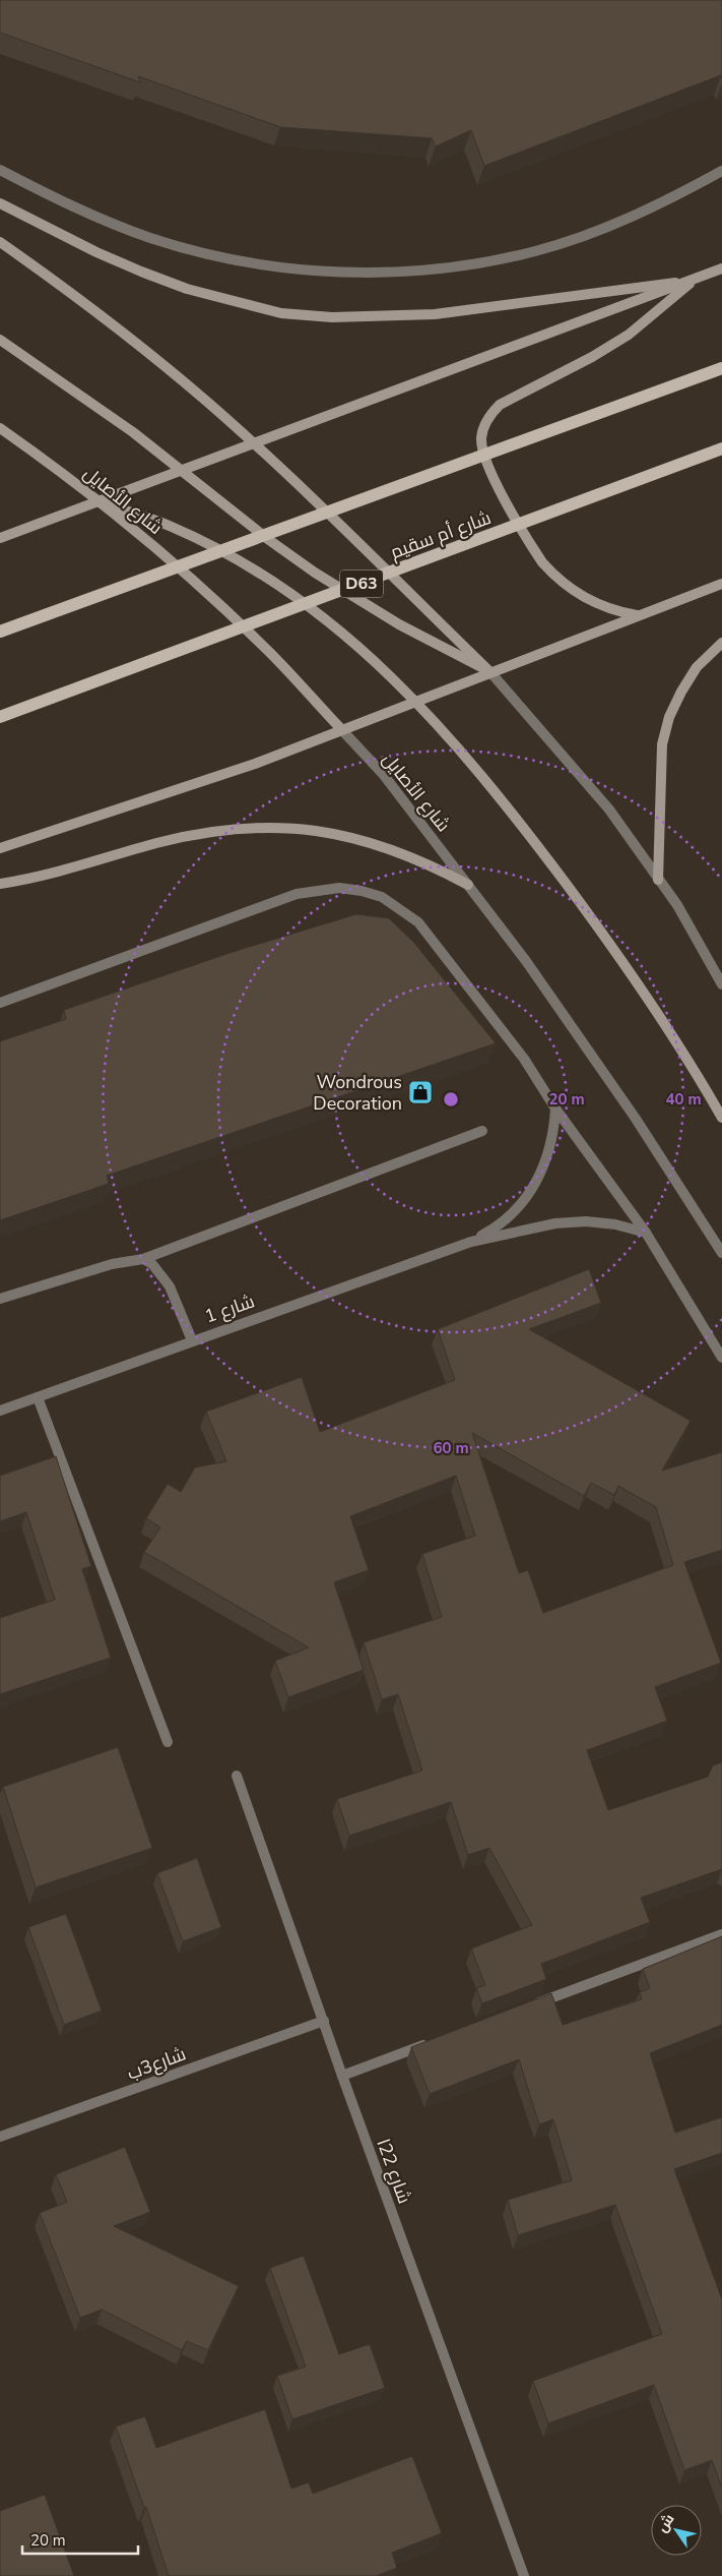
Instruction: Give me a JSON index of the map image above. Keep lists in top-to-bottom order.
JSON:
{
  "streets": {
    "main road": ["شارع الأصايل", "شارع أم سقيم", "D63"],
    "street": ["شارع 1", "شارع3ب", "شارع 22ا"]
  },
  "crossings": [
    ["شارع3ب", "شارع 22ا"]
  ],
  "places": {
    "shop": ["Wondrous Decoration"]
  },
  "scale_bar": "20 m",
  "north": "top left",
  "rings": ["20 m", "40 m", "60 m"]
}
